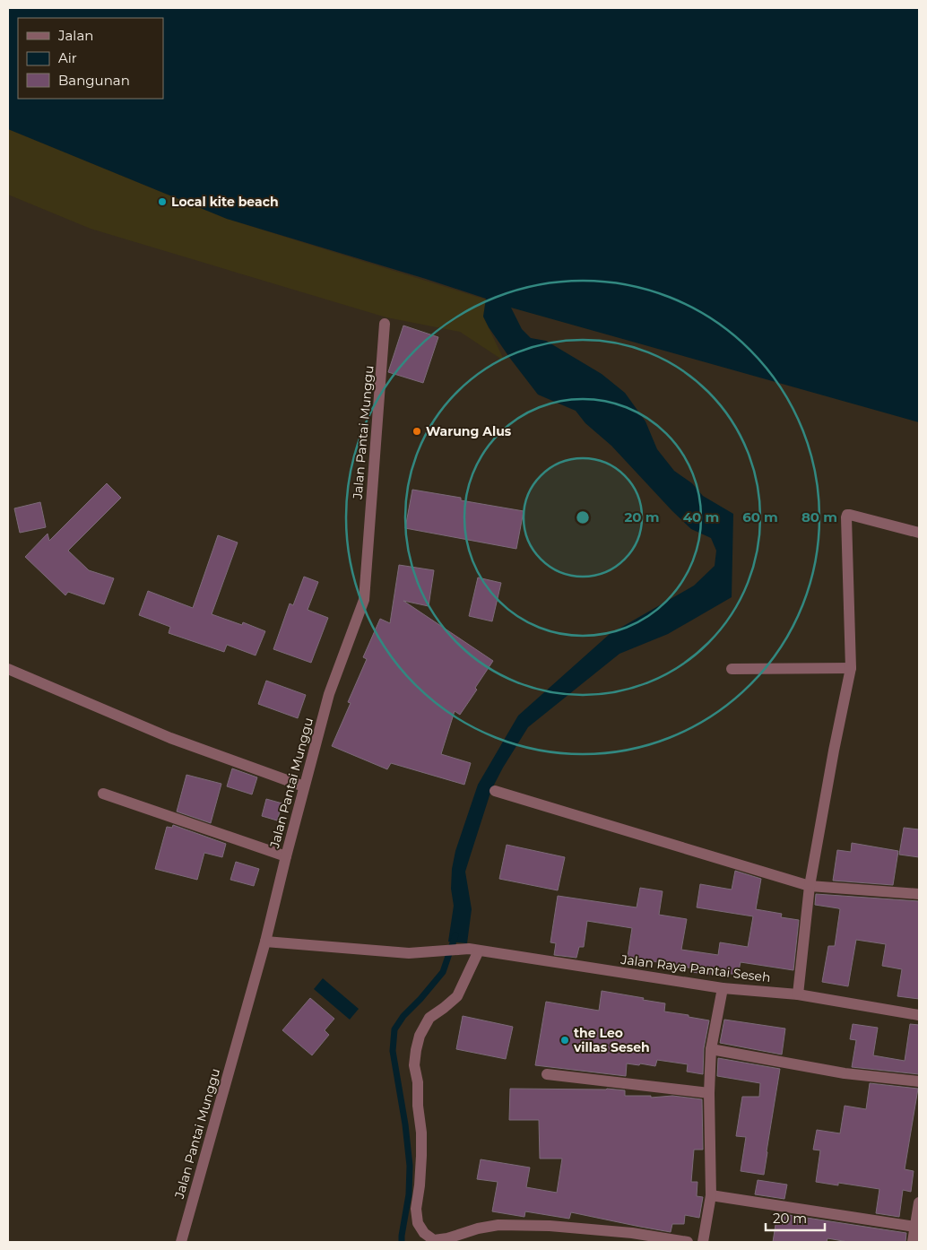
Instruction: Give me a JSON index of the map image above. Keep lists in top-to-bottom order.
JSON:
{
  "streets": {
    "street": ["Jalan Pantai Munggu", "Jalan Raya Pantai Seseh"]
  },
  "crossings": [
    ["Jalan Pantai Munggu", "Jalan Raya Pantai Seseh"]
  ],
  "places": ["Local kite beach", "Warung Alus", "the Leo villas Seseh"],
  "legend": ["Jalan", "Air", "Bangunan"],
  "scale_bar": "20 m",
  "rings": [
    "20 m",
    "40 m",
    "60 m",
    "80 m"
  ]
}
